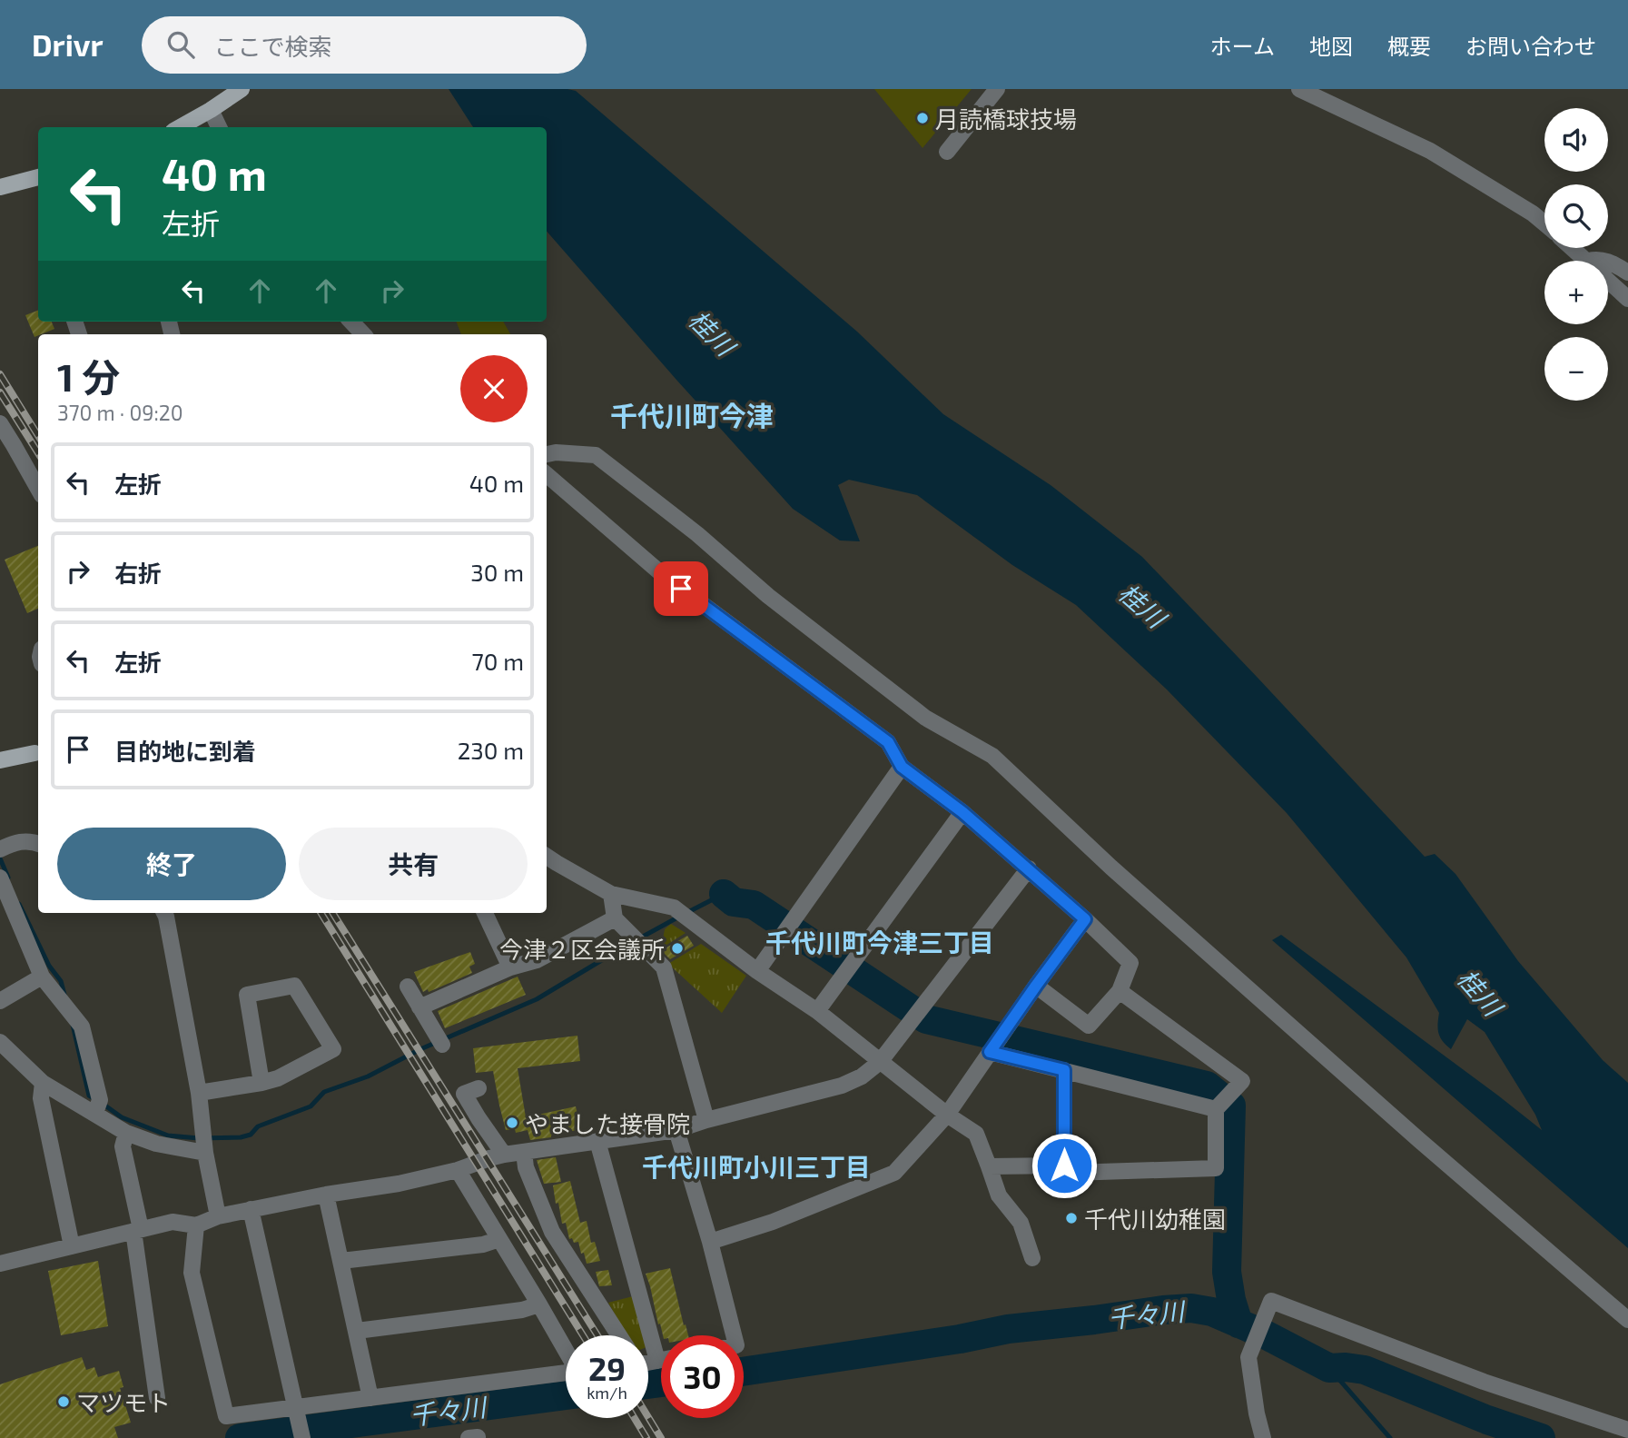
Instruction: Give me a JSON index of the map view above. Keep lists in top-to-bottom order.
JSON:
{
  "districts": ["千代川町今津", "千代川町今津三丁目", "千代川町小川三丁目"],
  "water": ["桂川", "千々川"],
  "places": [
    "月読橋球技場",
    "今津２区会議所",
    "やました接骨院",
    "千代川幼稚園",
    "マツモト"
  ],
  "page": {
    "header": "Drivr",
    "search": "ここで検索",
    "nav": [
      "ホーム",
      "地図",
      "概要",
      "お問い合わせ"
    ],
    "map_buttons": ["+", "−"],
    "turn": ["40 m", "左折"],
    "heading": ["1 分", "370 m · 09:20"],
    "list": [
      {
        "name": "左折",
        "value": "40 m"
      },
      {
        "name": "右折",
        "value": "30 m"
      },
      {
        "name": "左折",
        "value": "70 m"
      },
      {
        "name": "目的地に到着",
        "value": "230 m"
      }
    ],
    "buttons": ["終了", "共有"],
    "speed": "29 km/h",
    "limit": "30"
  }
}
